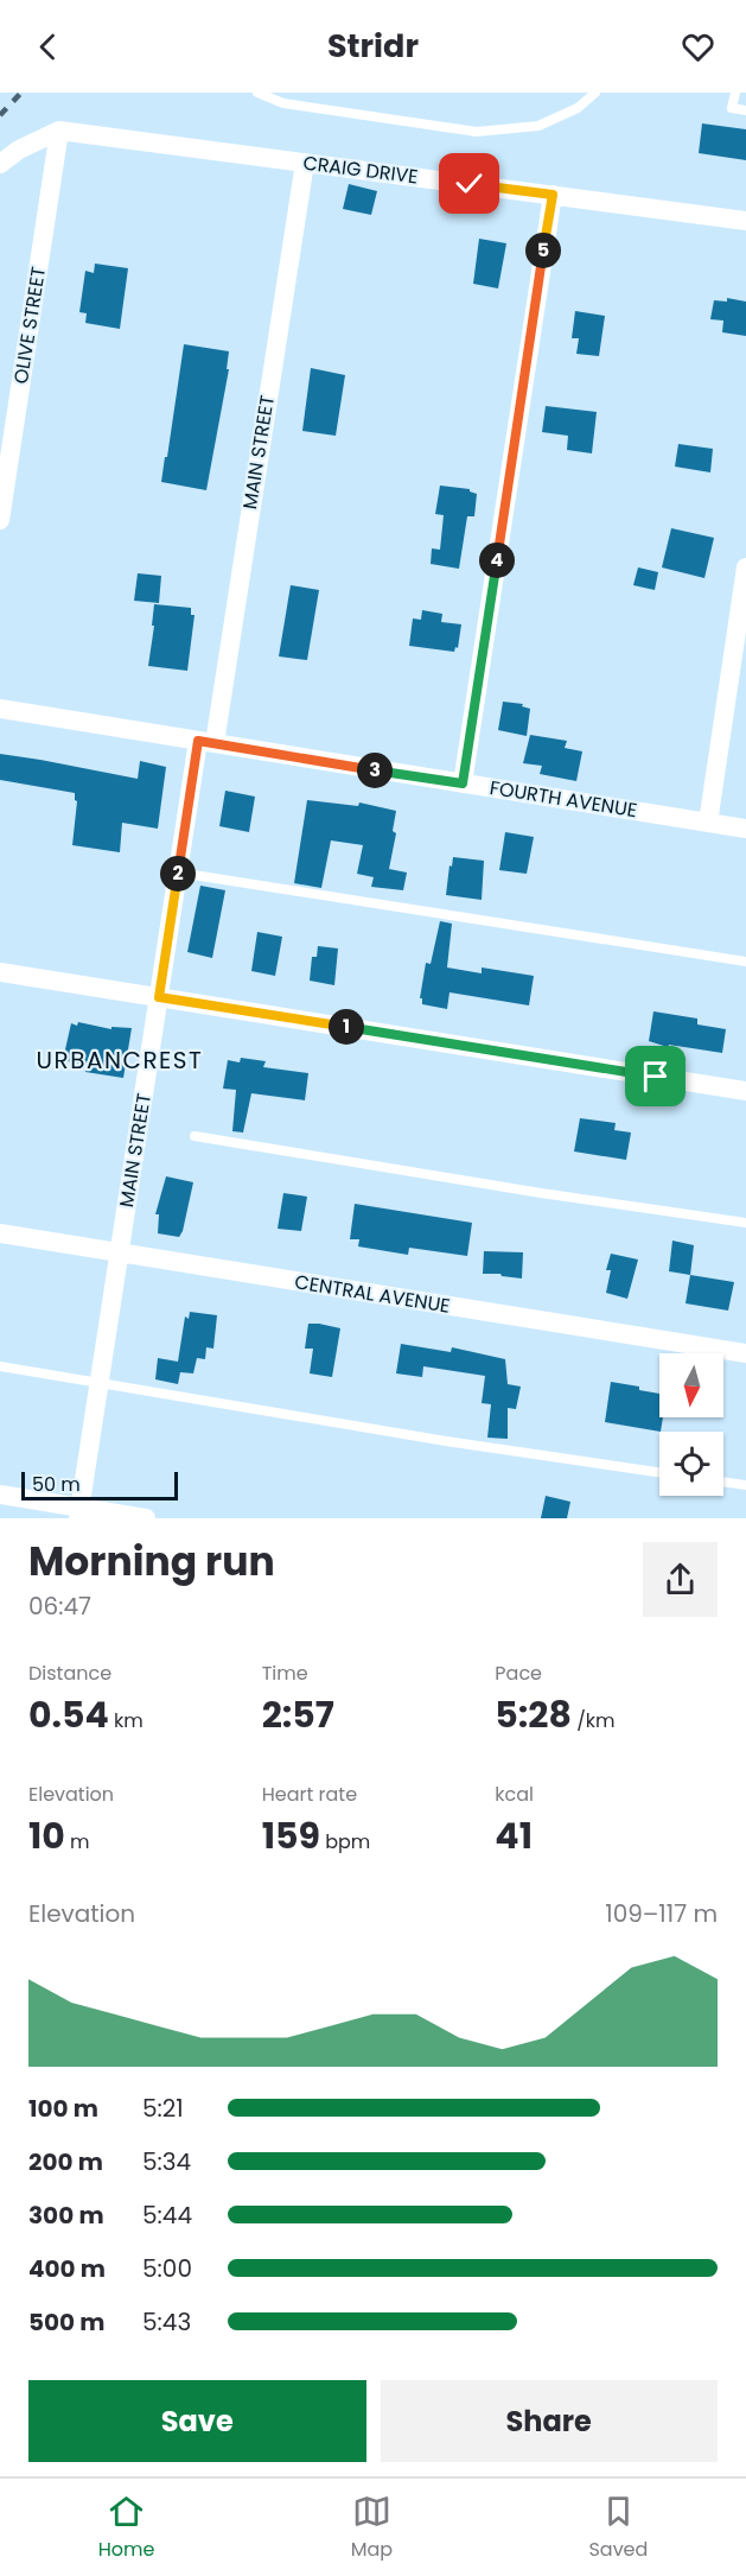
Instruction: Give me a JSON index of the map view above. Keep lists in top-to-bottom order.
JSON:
{
  "streets": {
    "street": [
      "CRAIG DRIVE",
      "OLIVE STREET",
      "MAIN STREET",
      "FOURTH AVENUE",
      "CENTRAL AVENUE"
    ]
  },
  "crossings": [
    ["CRAIG DRIVE", "OLIVE STREET"],
    ["CRAIG DRIVE", "MAIN STREET"],
    ["MAIN STREET", "FOURTH AVENUE"],
    ["MAIN STREET", "CENTRAL AVENUE"]
  ],
  "districts": ["URBANCREST"],
  "scale_bar": "50 m",
  "north": "bottom",
  "page": {
    "header": "Stridr",
    "pins": [
      "5",
      "4",
      "3",
      "2",
      "1"
    ],
    "scale": "50 m",
    "heading": ["Morning run", "06:47"],
    "stats": [
      ["Distance", "0.54 km"],
      ["Time", "2:57"],
      ["Pace", "5:28 /km"],
      ["Elevation", "10 m"],
      ["Heart rate", "159 bpm"],
      ["kcal", "41"]
    ],
    "chart": ["Elevation", "109–117 m"],
    "list": [
      {
        "name": "100 m",
        "note": "5:21"
      },
      {
        "name": "200 m",
        "note": "5:34"
      },
      {
        "name": "300 m",
        "note": "5:44"
      },
      {
        "name": "400 m",
        "note": "5:00"
      },
      {
        "name": "500 m",
        "note": "5:43"
      }
    ],
    "buttons": ["Save", "Share"],
    "tabs": ["Home", "Map", "Saved"]
  }
}
